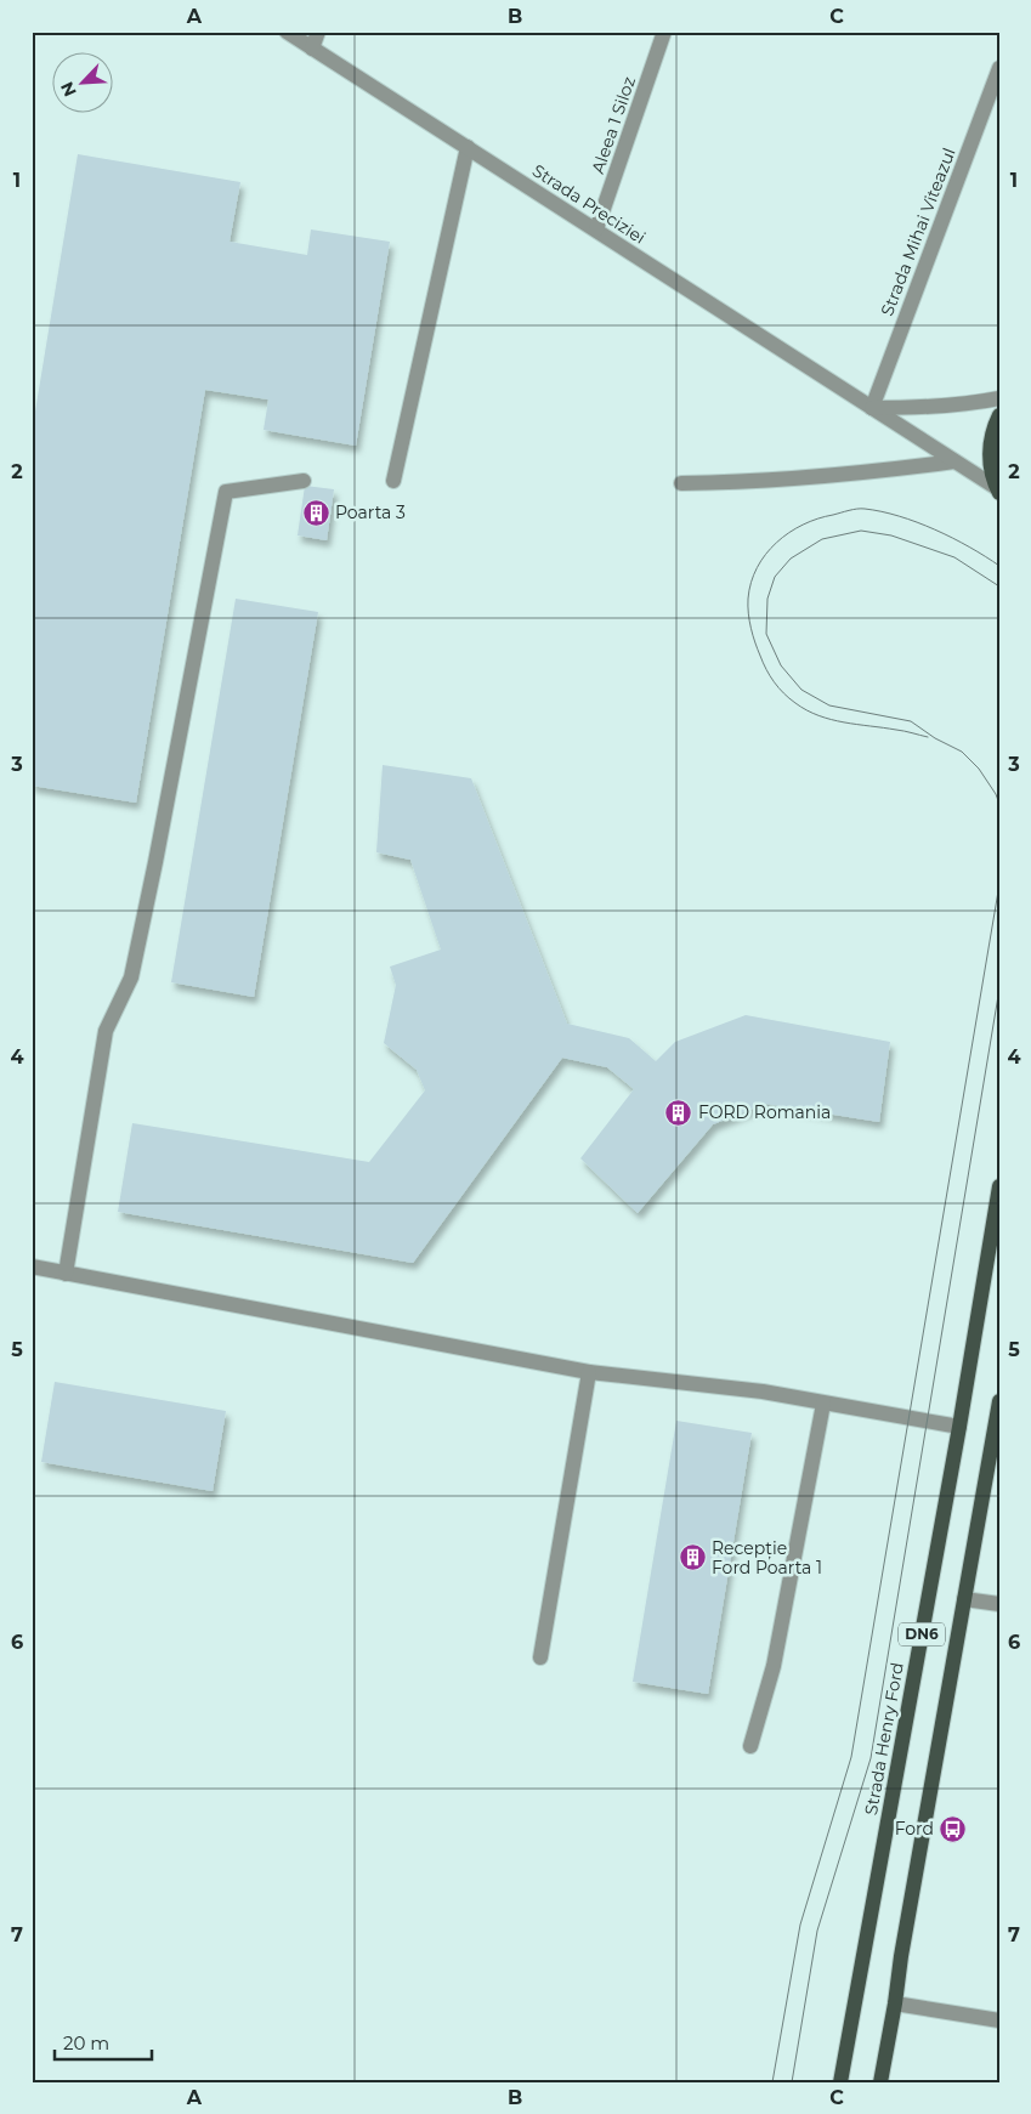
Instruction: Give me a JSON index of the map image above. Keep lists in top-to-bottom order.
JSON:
{
  "streets": {
    "main road": ["DN6", "Strada Henry Ford"],
    "street": ["Aleea 1 Siloz", "Strada Preciziei", "Strada Mihai Viteazul"]
  },
  "crossings": [
    ["Aleea 1 Siloz", "Strada Preciziei"],
    ["Strada Preciziei", "Strada Mihai Viteazul"]
  ],
  "places": {
    "building": ["Poarta 3", "FORD Romania", "Recepție Ford Poarta 1"],
    "bus stop": ["Ford"]
  },
  "scale_bar": "20 m",
  "north": "bottom left",
  "grid": {
    "columns": ["A", "B", "C"],
    "rows": [
      "1",
      "2",
      "3",
      "4",
      "5",
      "6",
      "7"
    ]
  }
}
